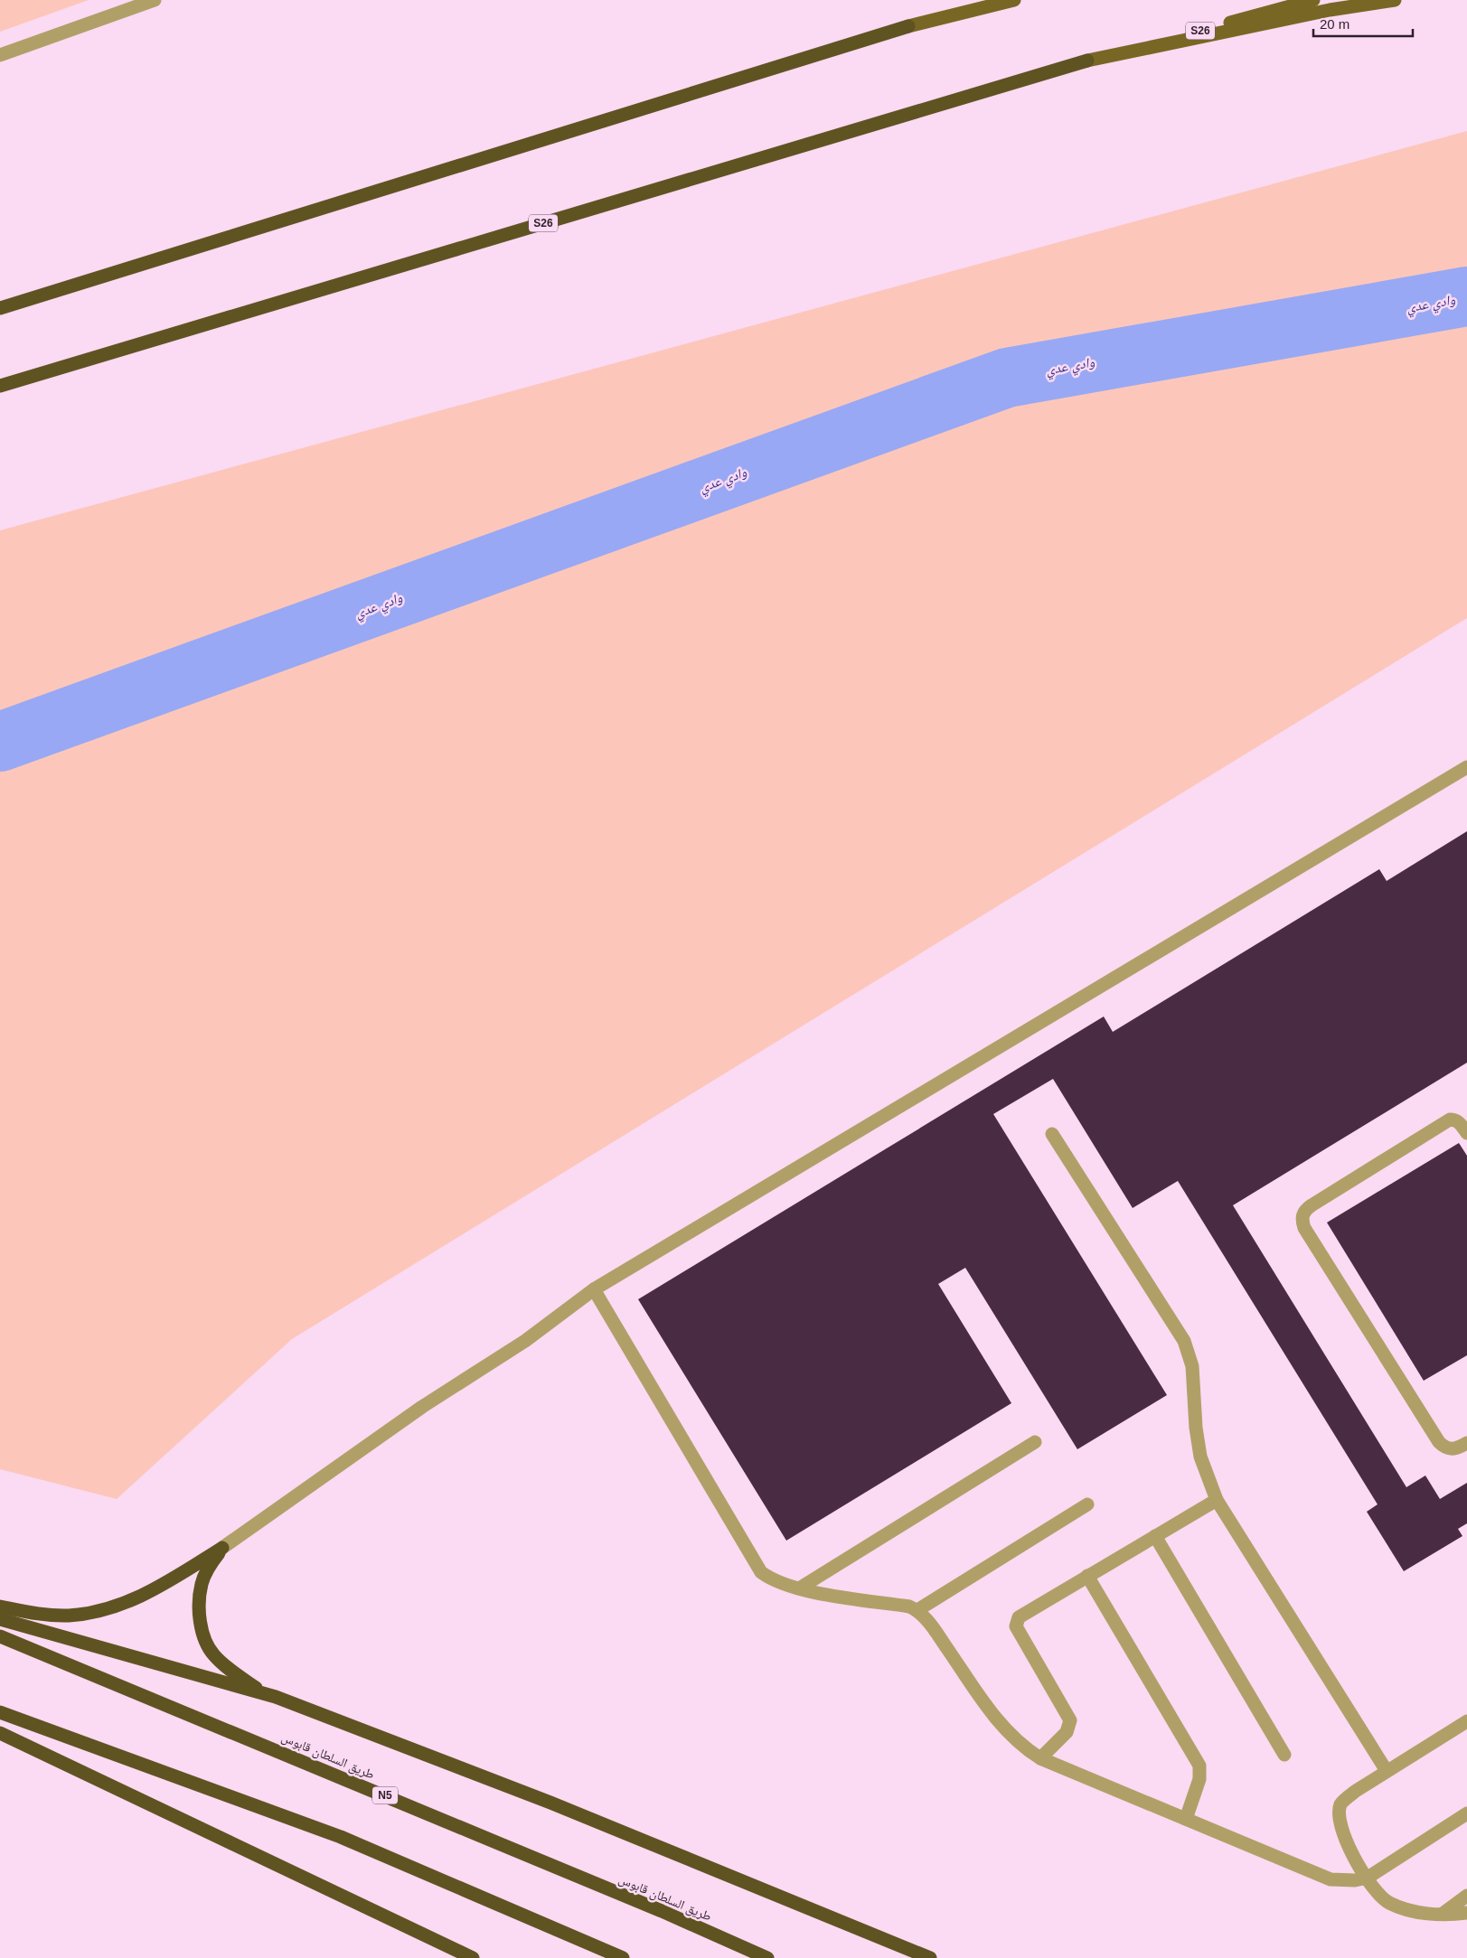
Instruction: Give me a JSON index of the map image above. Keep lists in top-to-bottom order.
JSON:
{
  "streets": {
    "highway": ["S26", "طريق السلطان قابوس", "N5"]
  },
  "water": ["وادي عدي"],
  "scale_bar": "20 m"
}
